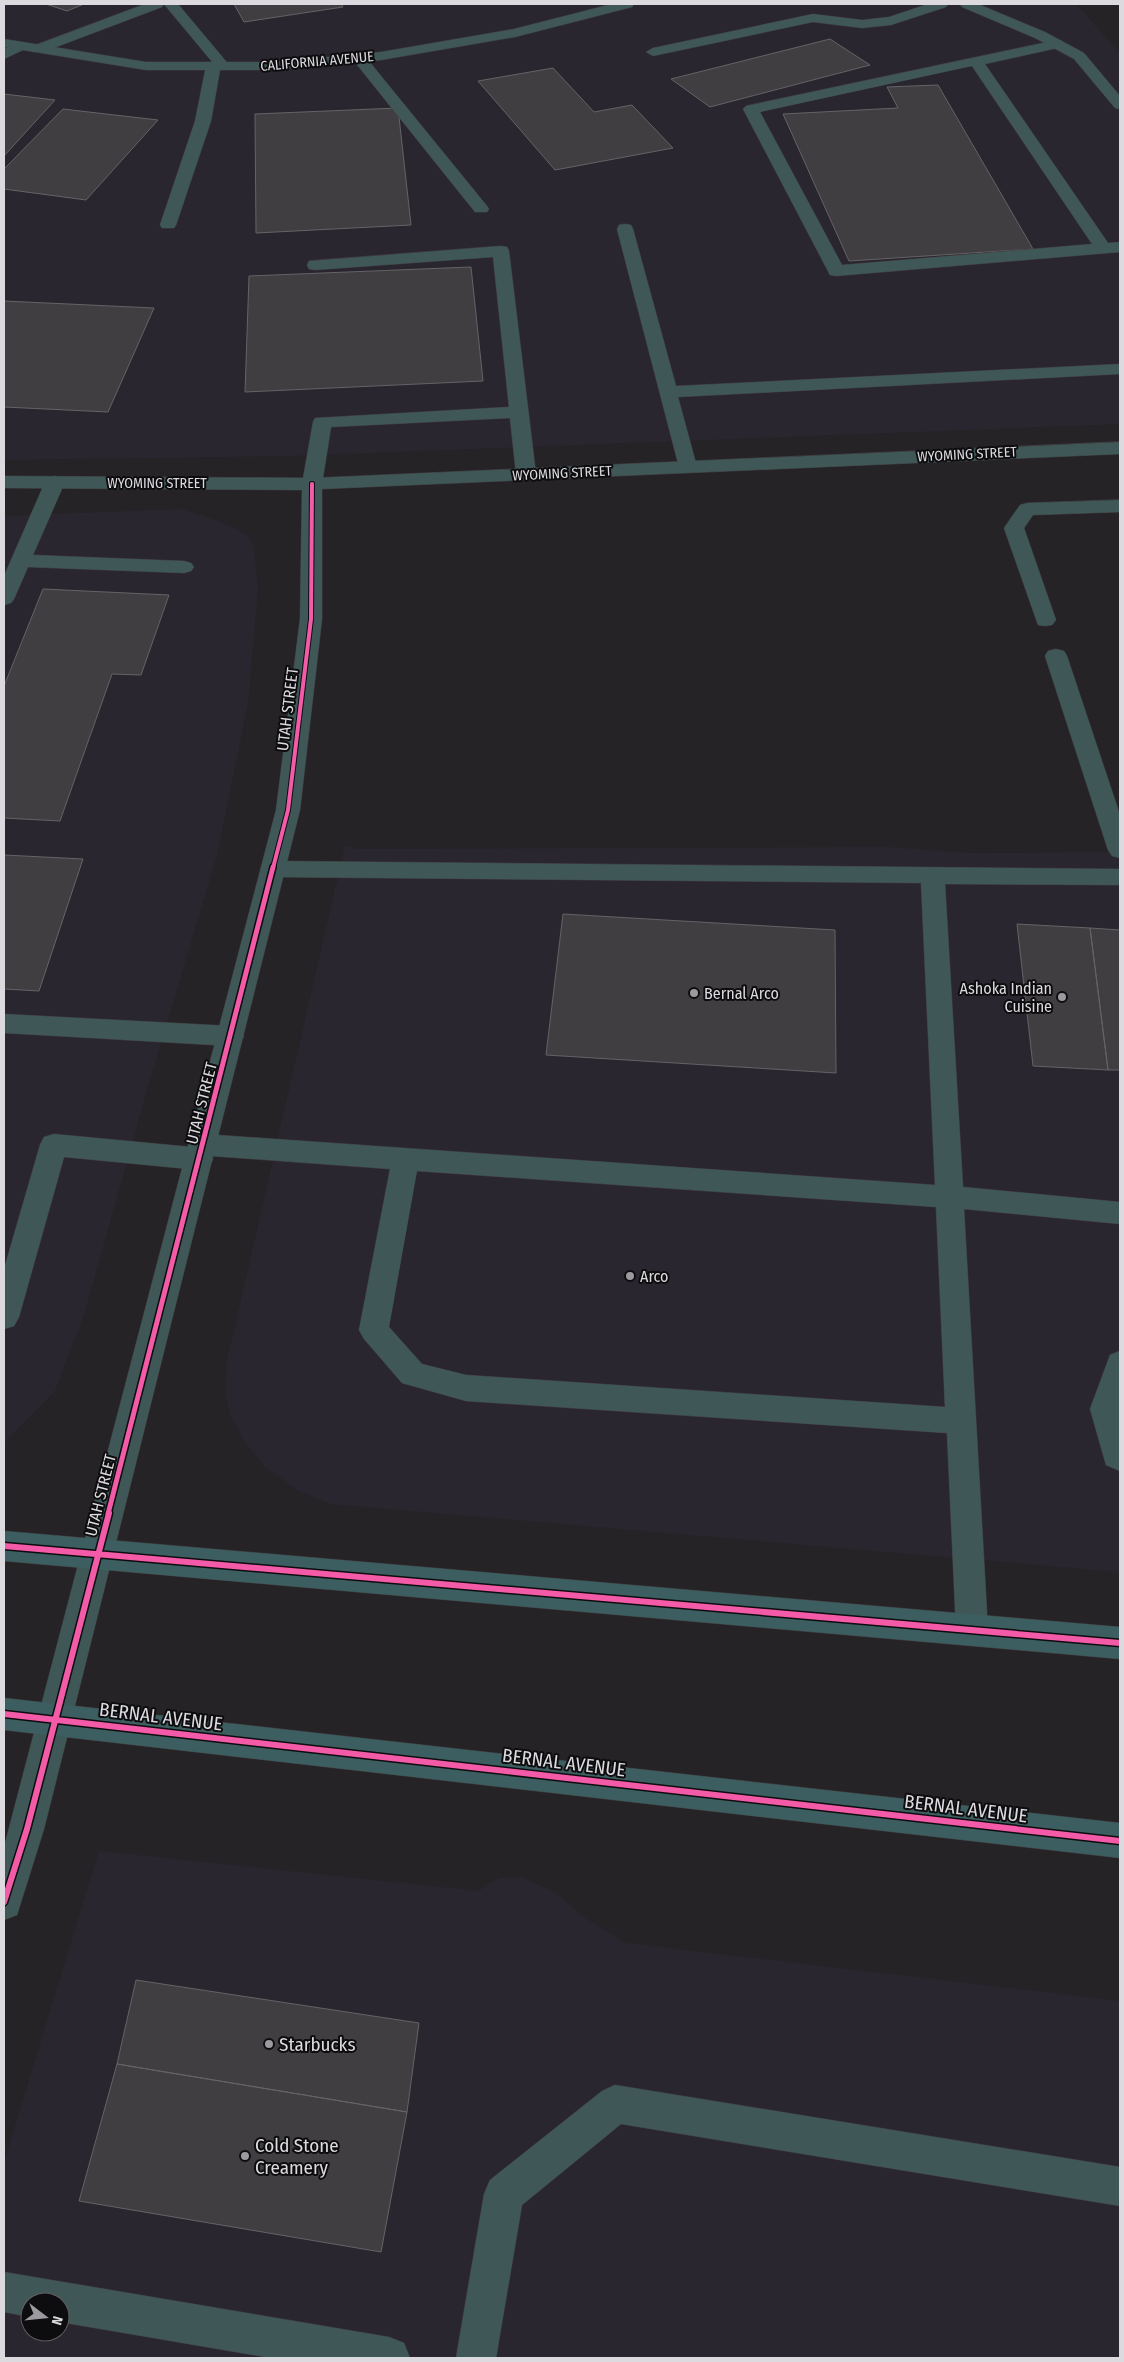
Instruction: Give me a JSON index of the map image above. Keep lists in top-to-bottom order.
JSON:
{
  "streets": {
    "main road": ["BERNAL AVENUE"],
    "street": ["CALIFORNIA AVENUE", "WYOMING STREET", "UTAH STREET"]
  },
  "crossings": [
    ["WYOMING STREET", "UTAH STREET"],
    ["UTAH STREET", "BERNAL AVENUE"]
  ],
  "places": [
    "Bernal Arco",
    "Ashoka Indian Cuisine",
    "Arco",
    "Starbucks",
    "Cold Stone Creamery"
  ],
  "north": "right"
}
